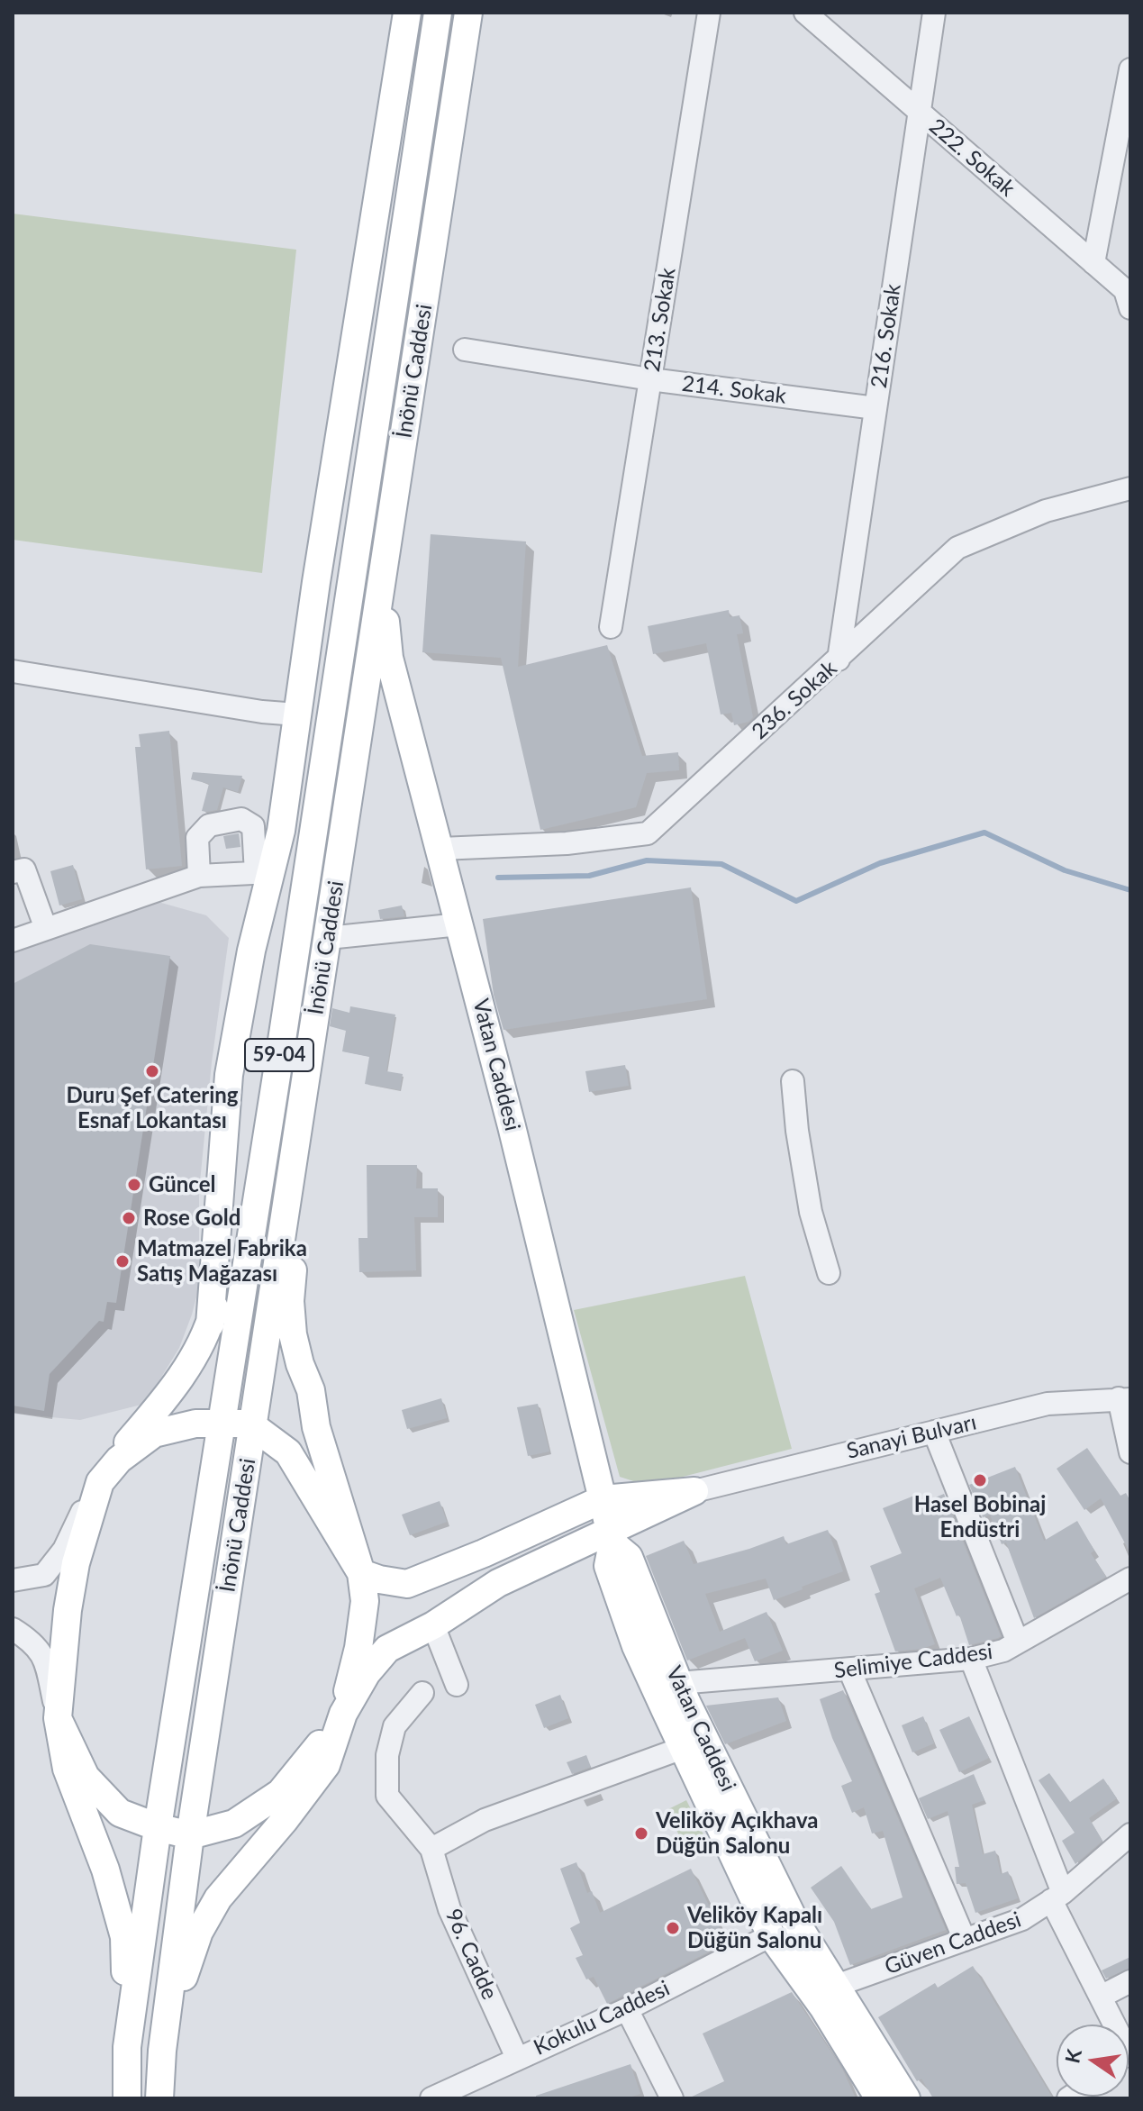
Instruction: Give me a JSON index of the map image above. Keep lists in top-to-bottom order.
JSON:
{
  "streets": {
    "main road": ["İnönü Caddesi", "59-04", "Vatan Caddesi"],
    "street": [
      "222. Sokak",
      "213. Sokak",
      "216. Sokak",
      "214. Sokak",
      "236. Sokak",
      "Sanayi Bulvarı",
      "Selimiye Caddesi",
      "Güven Caddesi",
      "96. Cadde",
      "Kokulu Caddesi"
    ]
  },
  "crossings": [
    ["222. Sokak", "216. Sokak"],
    ["213. Sokak", "214. Sokak"],
    ["216. Sokak", "214. Sokak"],
    ["216. Sokak", "236. Sokak"],
    ["İnönü Caddesi", "Vatan Caddesi"],
    ["236. Sokak", "Vatan Caddesi"],
    ["Vatan Caddesi", "Selimiye Caddesi"],
    ["Vatan Caddesi", "Güven Caddesi"],
    ["Vatan Caddesi", "Kokulu Caddesi"],
    ["96. Cadde", "Kokulu Caddesi"]
  ],
  "places": [
    "Duru Şef Catering Esnaf Lokantası",
    "Güncel",
    "Rose Gold",
    "Matmazel Fabrika Satış Mağazası",
    "Hasel Bobinaj Endüstri",
    "Veliköy Açıkhava Düğün Salonu",
    "Veliköy Kapalı Düğün Salonu"
  ],
  "north": "left"
}
